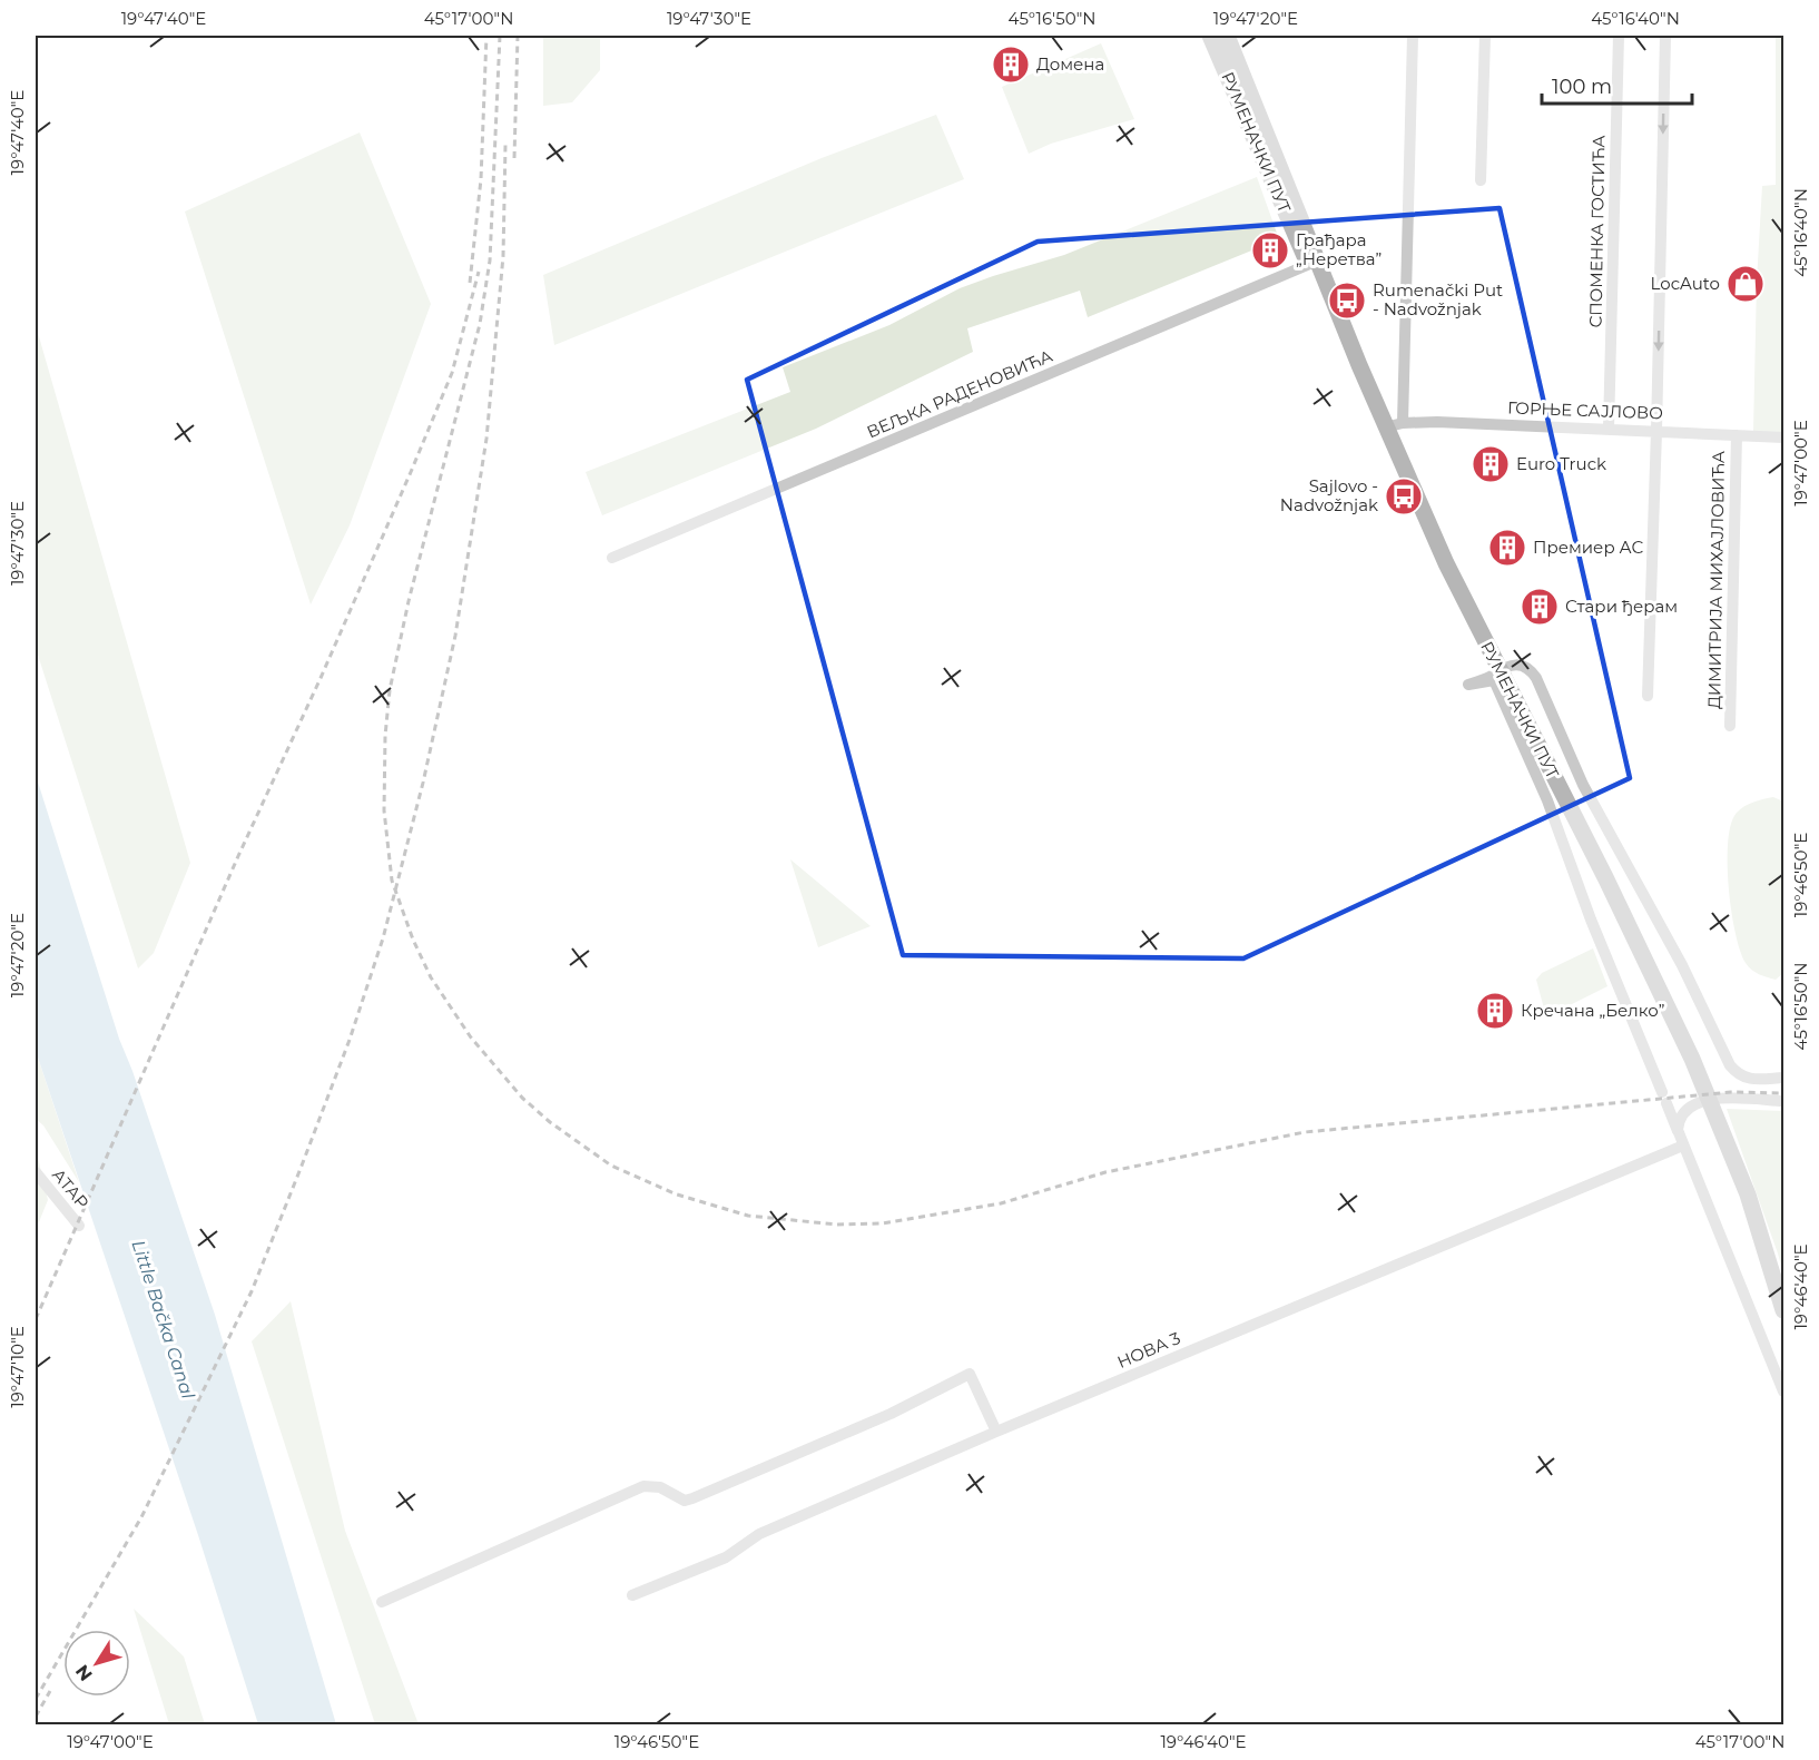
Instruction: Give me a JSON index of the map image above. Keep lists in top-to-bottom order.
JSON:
{
  "streets": {
    "main road": ["РУМЕНАЧКИ ПУТ"],
    "street": [
      "СПОМЕНКА ГОСТИЋА",
      "ВЕЉКА РАДЕНОВИЋА",
      "ГОРЊЕ САЈЛОВО",
      "ДИМИТРИЈА МИХАЈЛОВИЋА",
      "АТАР",
      "НОВА 3"
    ]
  },
  "crossings": [
    ["РУМЕНАЧКИ ПУТ", "ВЕЉКА РАДЕНОВИЋА"],
    ["РУМЕНАЧКИ ПУТ", "ГОРЊЕ САЈЛОВО"],
    ["СПОМЕНКА ГОСТИЋА", "ГОРЊЕ САЈЛОВО"],
    ["ГОРЊЕ САЈЛОВО", "ДИМИТРИЈА МИХАЈЛОВИЋА"]
  ],
  "water": ["Little Bačka Canal"],
  "places": {
    "building": [
      "Домена",
      "Грађара „Неретва”",
      "Euro Truck",
      "Премиер АС",
      "Стари ђерам",
      "Кречана „Белко”"
    ],
    "shop": ["LocAuto"],
    "bus stop": ["Rumenački Put - Nadvožnjak", "Sajlovo - Nadvožnjak"]
  },
  "scale_bar": "100 m",
  "north": "bottom left",
  "coordinates": [
    "19°47'40\"E",
    "45°17'00\"N",
    "19°47'30\"E",
    "45°16'50\"N",
    "19°47'20\"E",
    "45°16'40\"N",
    "19°47'00\"E",
    "19°46'50\"E",
    "19°46'40\"E",
    "19°47'10\"E"
  ]
}
